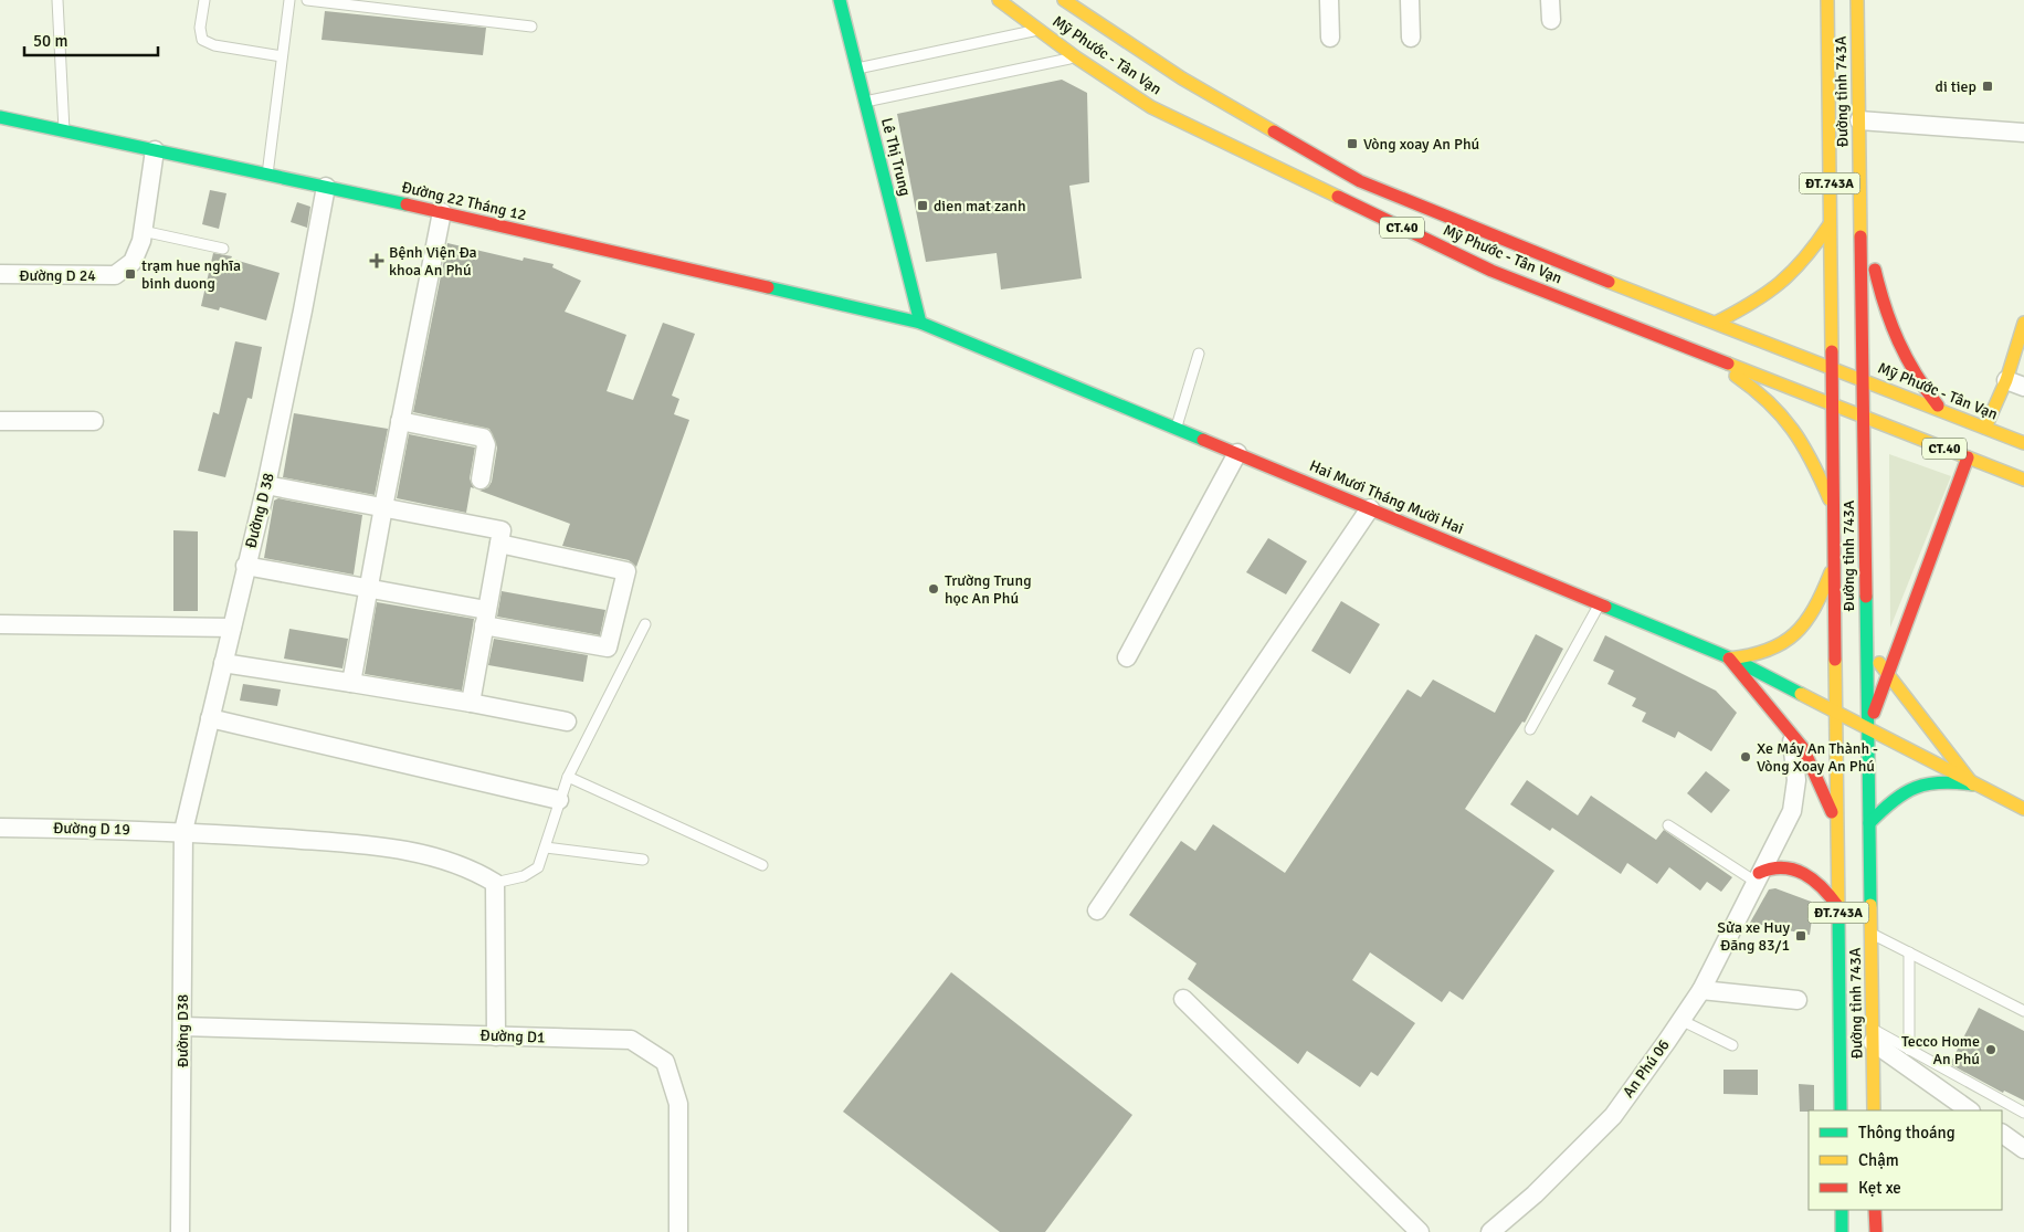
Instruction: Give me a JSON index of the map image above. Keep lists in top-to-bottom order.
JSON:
{
  "streets": {
    "main road": [
      "Mỹ Phước - Tân Vạn",
      "Đường tỉnh 743A",
      "Lê Thị Trung",
      "ĐT.743A",
      "Đường 22 Tháng 12",
      "CT.40",
      "Hai Mươi Tháng Mười Hai"
    ],
    "street": [
      "Đường D 24",
      "Đường D 38",
      "Đường D 19",
      "Đường D38",
      "Đường D1",
      "An Phú 06"
    ]
  },
  "crossings": [
    ["Mỹ Phước - Tân Vạn", "Đường tỉnh 743A"],
    ["Đường tỉnh 743A", "Hai Mươi Tháng Mười Hai"],
    ["Lê Thị Trung", "Đường 22 Tháng 12"],
    ["Lê Thị Trung", "Hai Mươi Tháng Mười Hai"],
    ["Đường 22 Tháng 12", "Hai Mươi Tháng Mười Hai"],
    ["Đường 22 Tháng 12", "Đường D 38"],
    ["Đường D 38", "Đường D 19"],
    ["Đường D 38", "Đường D38"],
    ["Đường D 19", "Đường D38"],
    ["Đường D38", "Đường D1"]
  ],
  "places": {
    "transit": [
      "di tiep",
      "Vòng xoay An Phú",
      "dien mat zanh",
      "trạm hue nghĩa binh duong",
      "Sửa xe Huy Đăng 83/1"
    ],
    "health": ["Bệnh Viện Đa khoa An Phú"],
    "other": ["Trường Trung học An Phú", "Xe Máy An Thành - Vòng Xoay An Phú", "Tecco Home An Phú"]
  },
  "legend": ["Thông thoáng", "Chậm", "Kẹt xe"],
  "scale_bar": "50 m"
}
